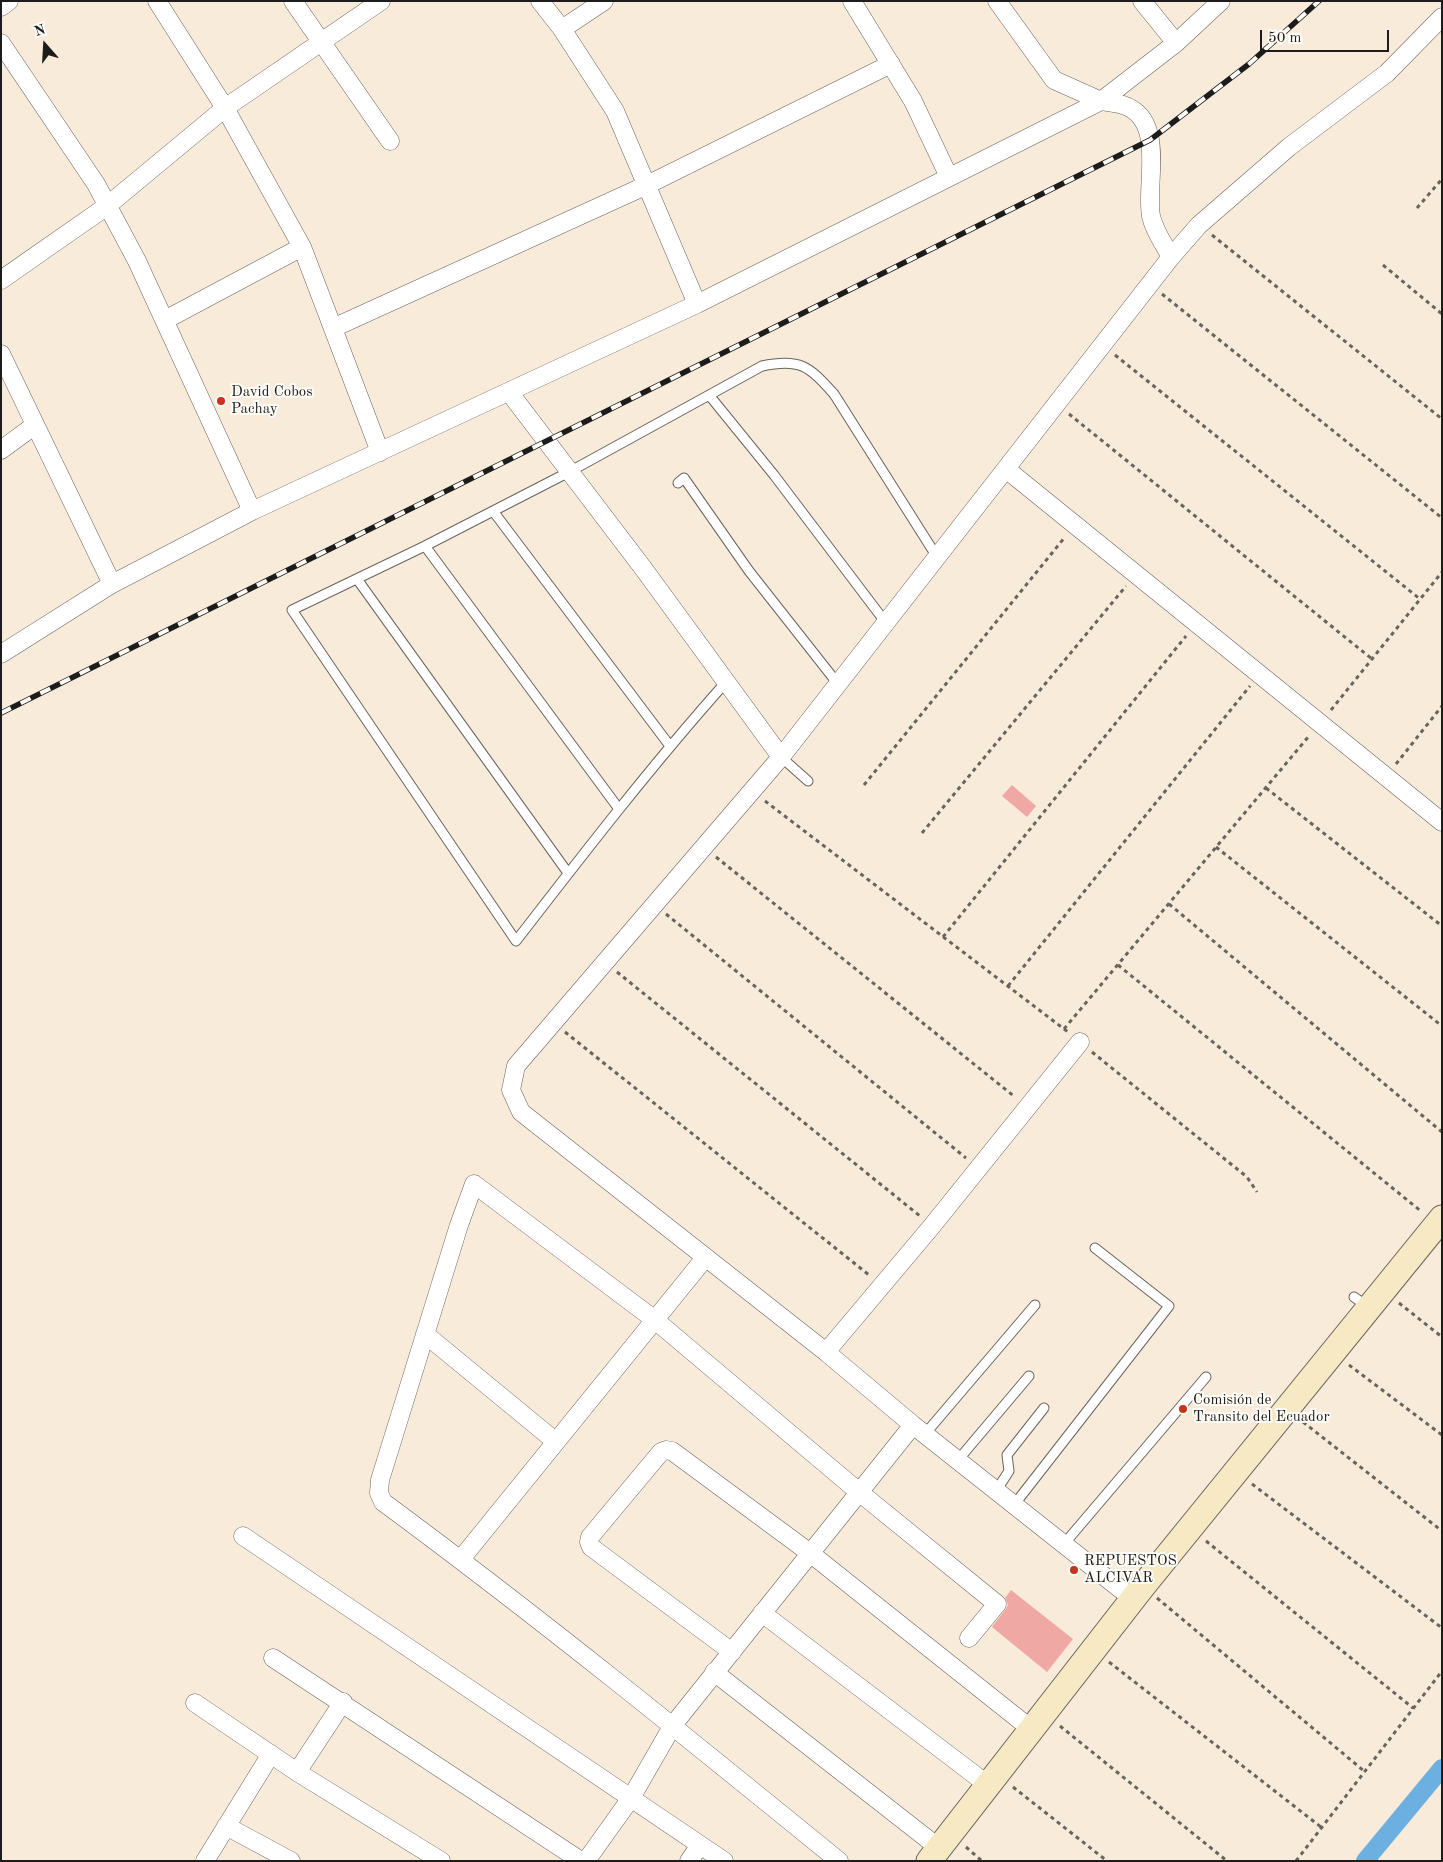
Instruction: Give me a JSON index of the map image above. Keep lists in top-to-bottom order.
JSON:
{
  "places": ["David Cobos Pachay", "Comisión de Transito del Ecuador", "REPUESTOS ALCIVAR"],
  "scale_bar": "50 m",
  "north": "top"
}
